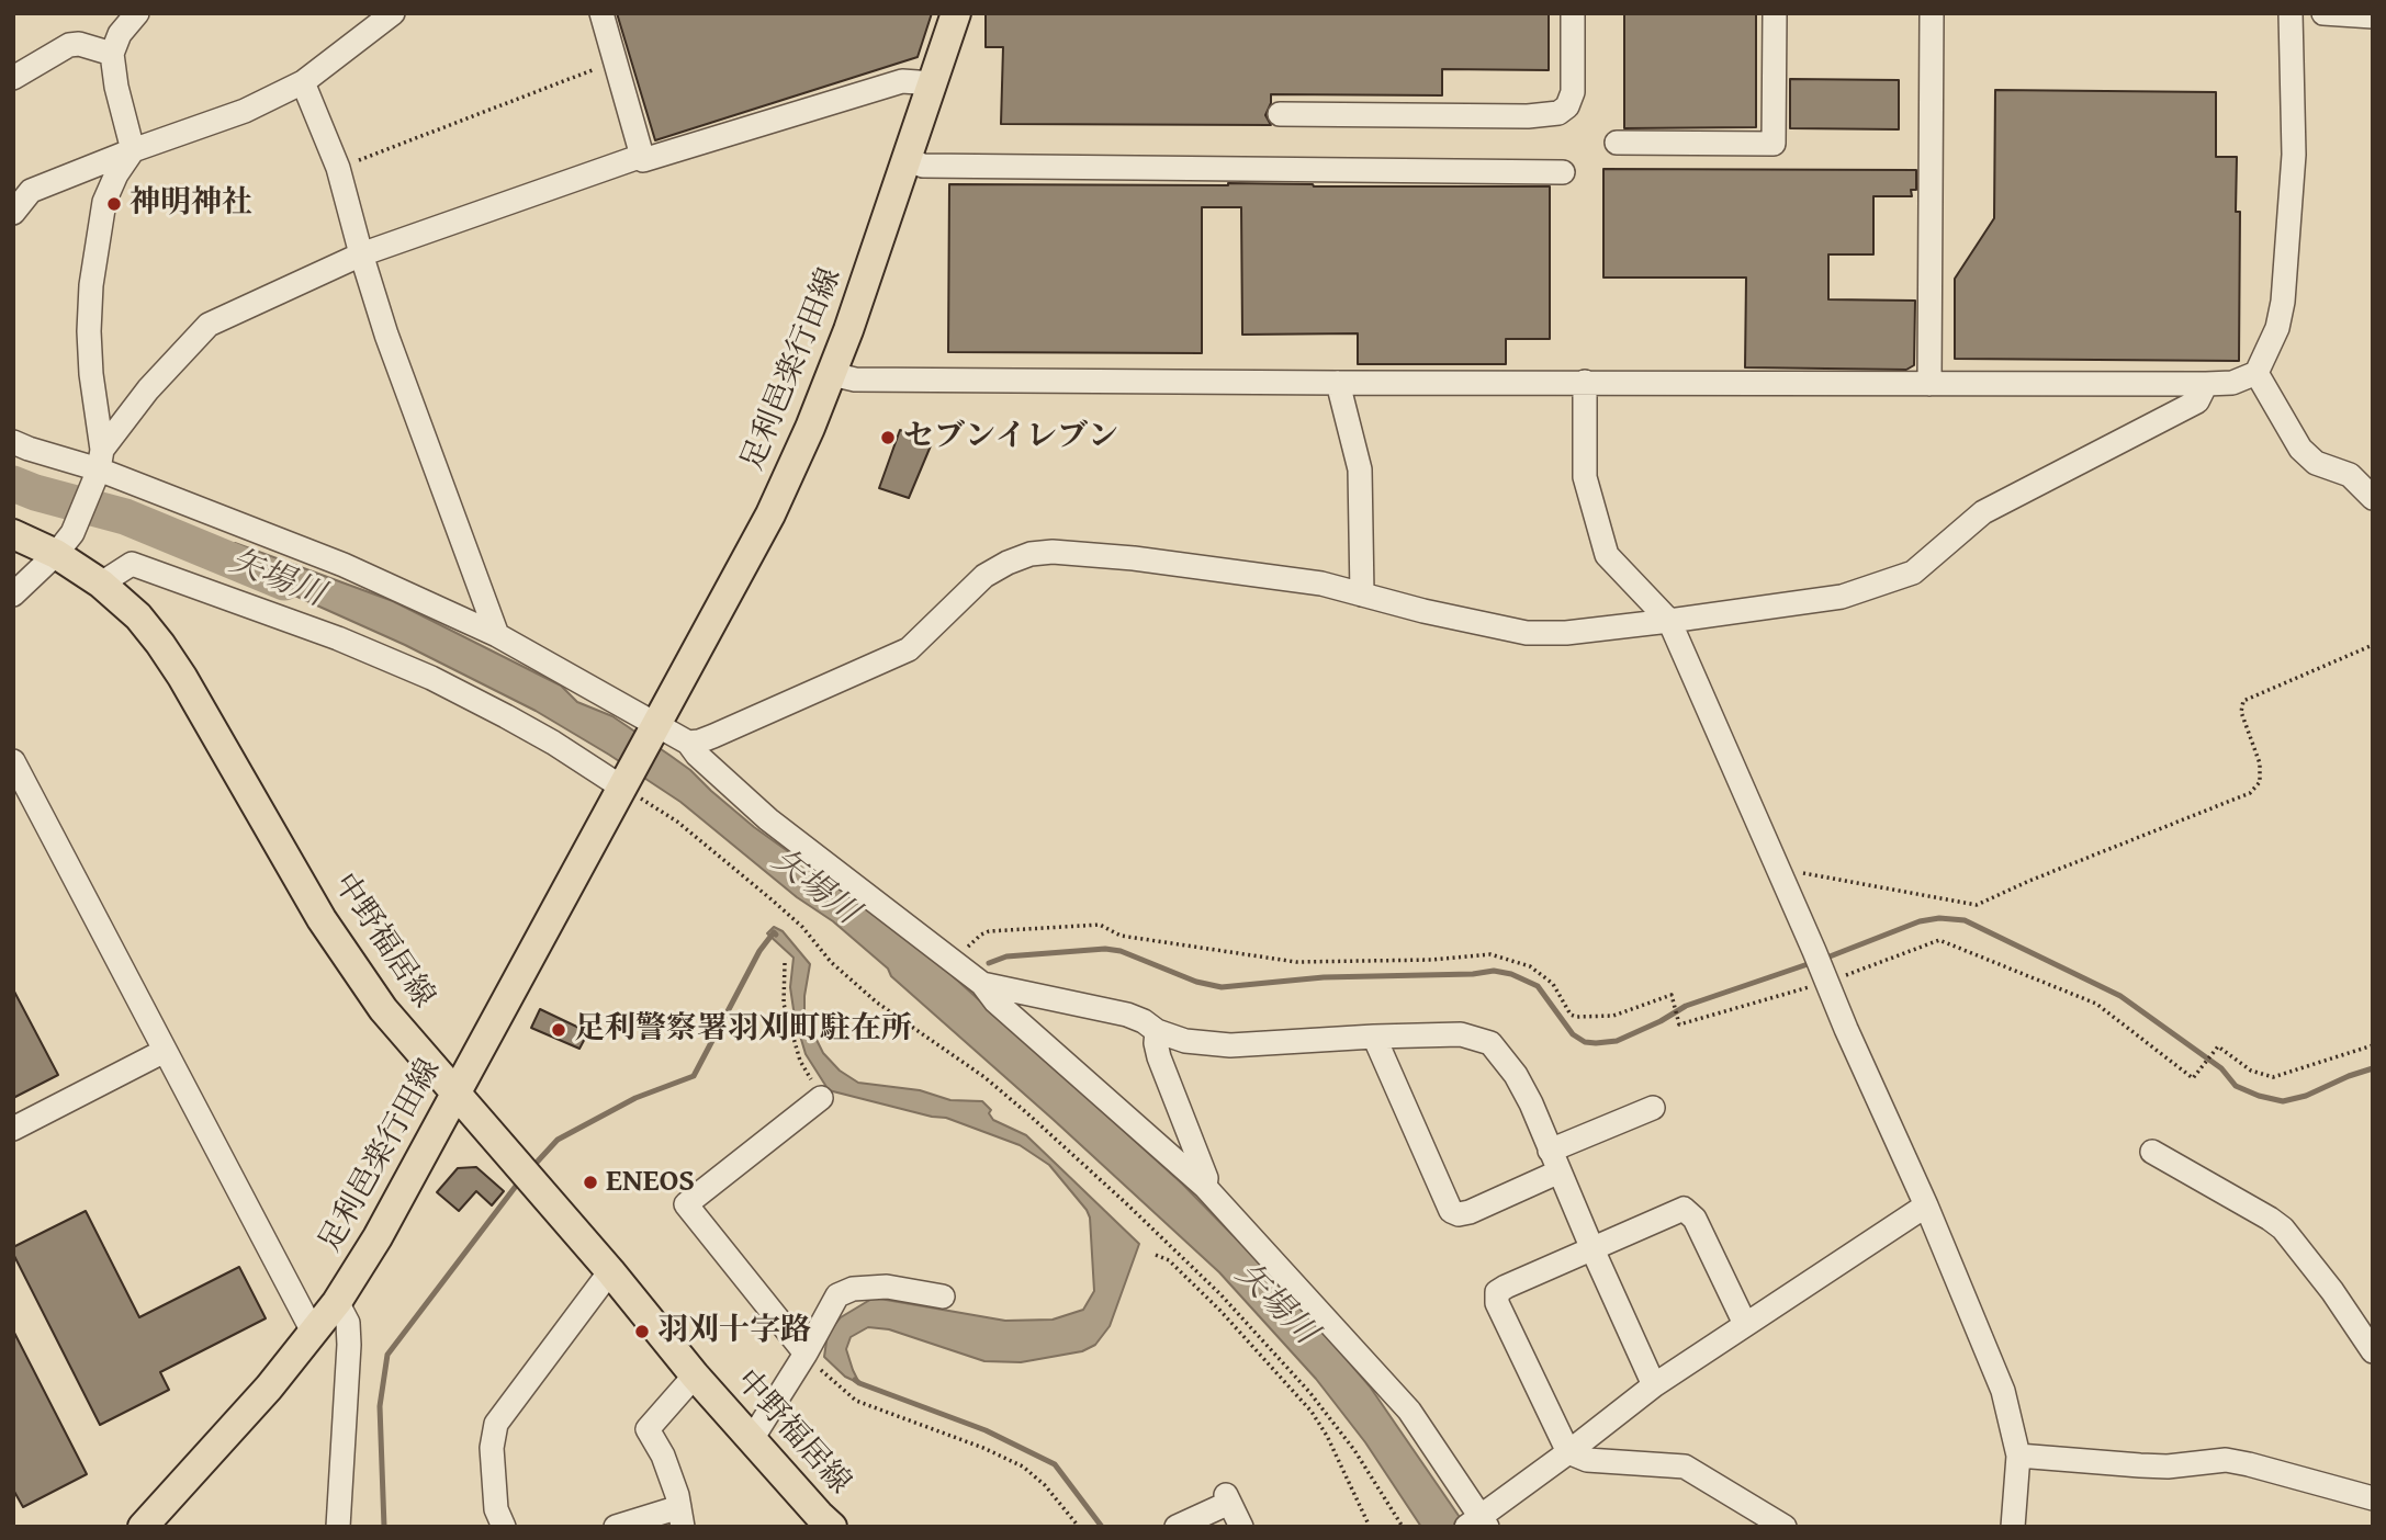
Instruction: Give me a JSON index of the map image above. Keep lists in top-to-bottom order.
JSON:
{
  "streets": {
    "main road": ["足利邑楽行田線", "中野福居線"]
  },
  "crossings": [
    ["足利邑楽行田線", "中野福居線"]
  ],
  "water": ["矢場川"],
  "places": [
    "神明神社",
    "セブンイレブン",
    "足利警察署羽刈町駐在所",
    "ENEOS",
    "羽刈十字路"
  ]
}
